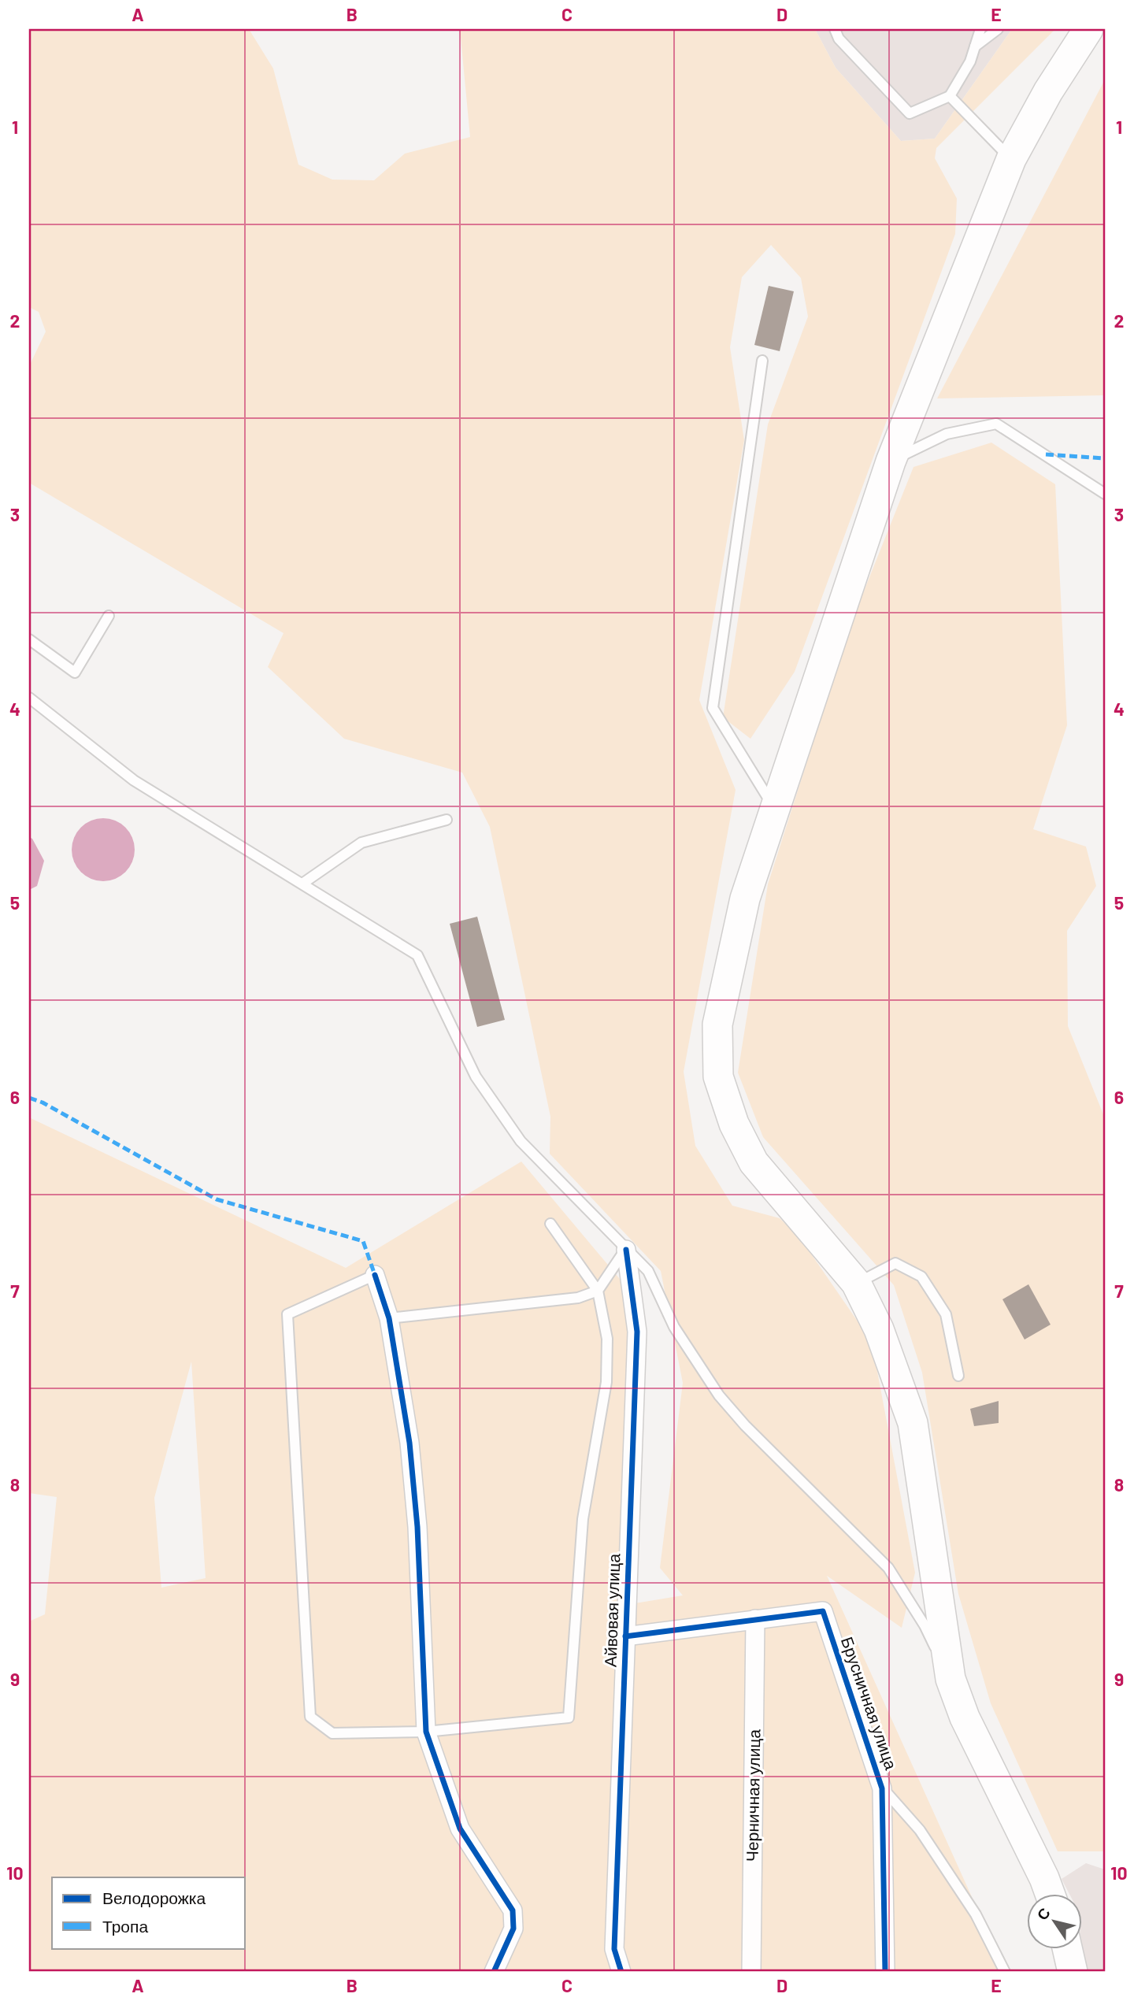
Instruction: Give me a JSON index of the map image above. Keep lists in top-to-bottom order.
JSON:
{
  "streets": {
    "street": ["Айвовая улица", "Брусничная улица", "Черничная улица"]
  },
  "crossings": [
    ["Брусничная улица", "Черничная улица"]
  ],
  "legend": ["Велодорожка", "Тропа"],
  "north": "top left",
  "grid": {
    "columns": [
      "A",
      "B",
      "C",
      "D",
      "E"
    ],
    "rows": [
      "1",
      "2",
      "3",
      "4",
      "5",
      "6",
      "7",
      "8",
      "9",
      "10"
    ]
  }
}
